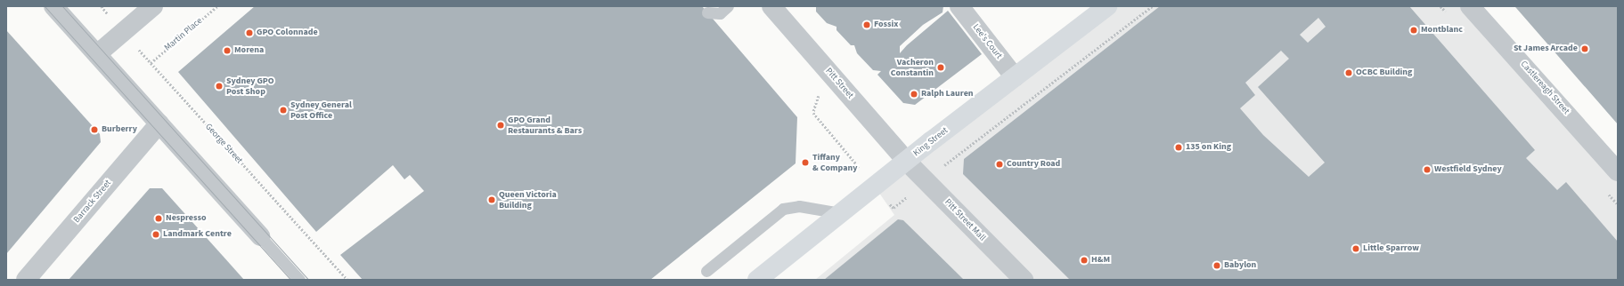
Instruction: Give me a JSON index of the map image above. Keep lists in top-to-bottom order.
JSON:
{
  "streets": {
    "main road": ["King Street"],
    "street": [
      "Lee's Court",
      "Pitt Street",
      "Castlereagh Street",
      "Barrack Street",
      "Pitt Street Mall"
    ],
    "path": ["Martin Place", "George Street"]
  },
  "crossings": [
    ["Martin Place", "George Street"],
    ["Lee's Court", "King Street"],
    ["Pitt Street", "King Street"],
    ["Pitt Street", "Pitt Street Mall"],
    ["King Street", "Pitt Street Mall"]
  ],
  "places": [
    "Fossix",
    "Montblanc",
    "GPO Colonnade",
    "St James Arcade",
    "Morena",
    "Vacheron Constantin",
    "OCBC Building",
    "Sydney GPO Post Shop",
    "Ralph Lauren",
    "Sydney General Post Office",
    "GPO Grand Restaurants & Bars",
    "Burberry",
    "135 on King",
    "Tiffany & Company",
    "Country Road",
    "Westfield Sydney",
    "Queen Victoria Building",
    "Nespresso",
    "Landmark Centre",
    "Little Sparrow",
    "H&M",
    "Babylon"
  ]
}
